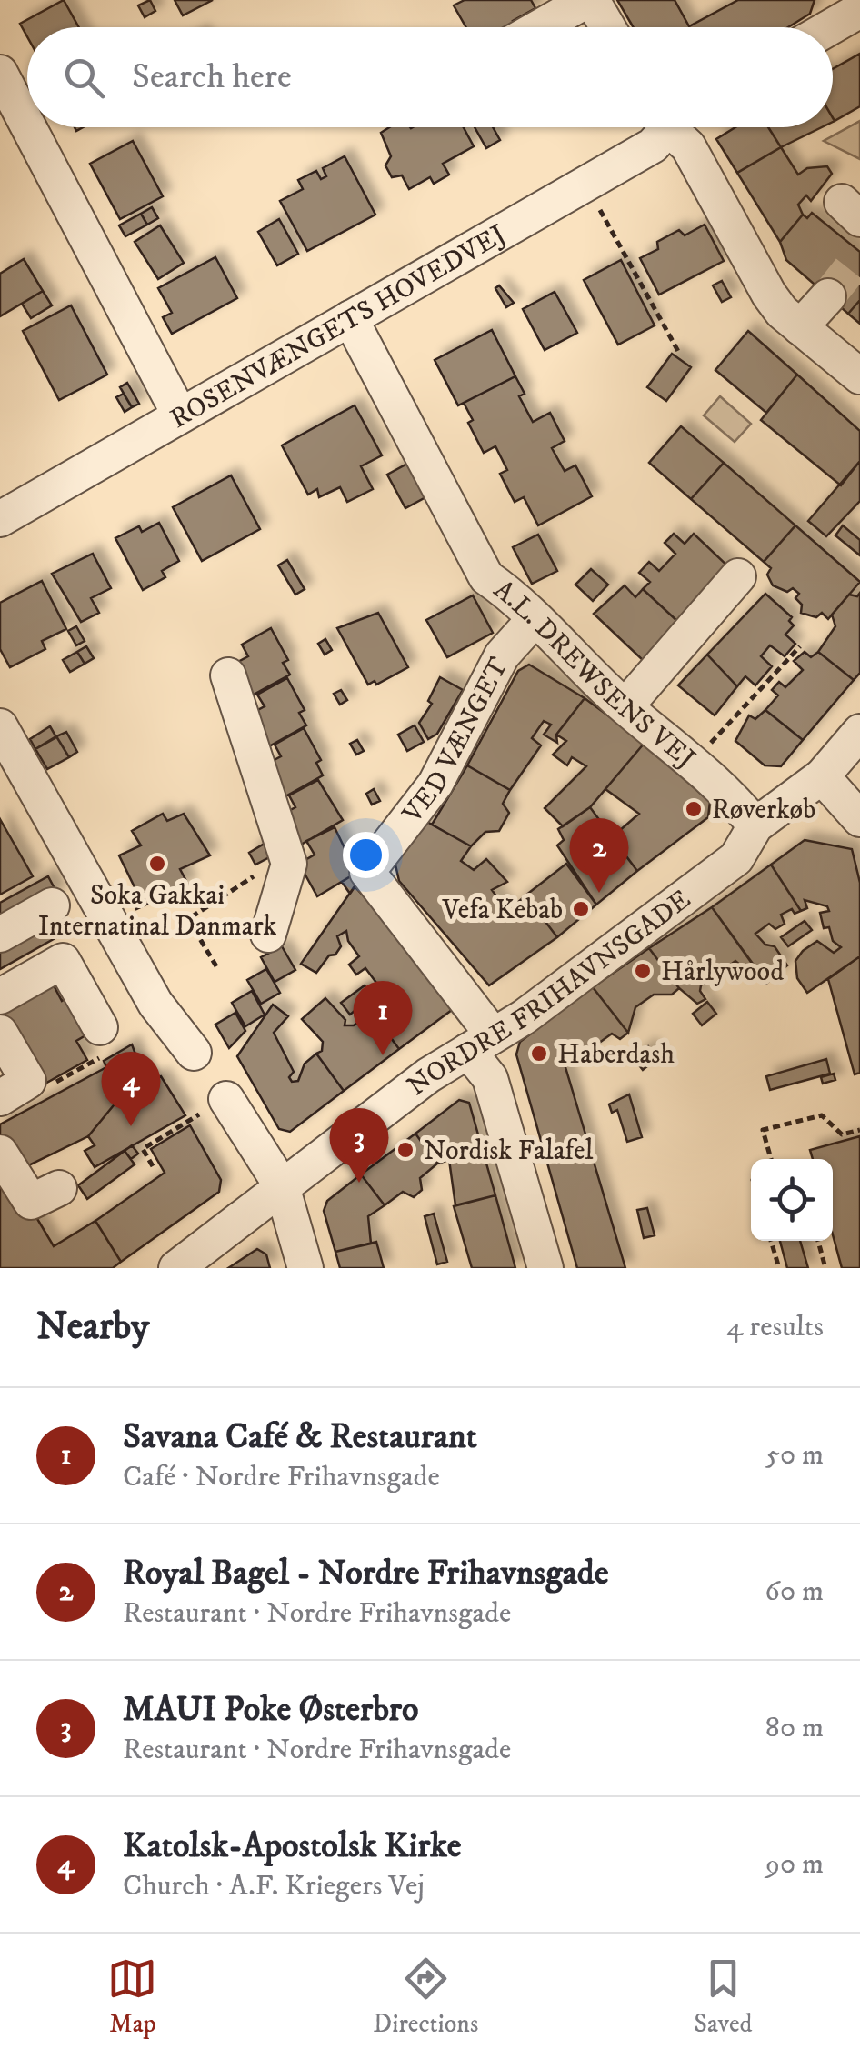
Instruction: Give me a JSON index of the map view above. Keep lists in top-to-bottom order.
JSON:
{
  "streets": {
    "street": [
      "ROSENVÆNGETS HOVEDVEJ",
      "A.L. DREWSENS VEJ",
      "VED VÆNGET",
      "NORDRE FRIHAVNSGADE"
    ]
  },
  "crossings": [
    ["ROSENVÆNGETS HOVEDVEJ", "A.L. DREWSENS VEJ"],
    ["A.L. DREWSENS VEJ", "VED VÆNGET"],
    ["A.L. DREWSENS VEJ", "NORDRE FRIHAVNSGADE"],
    ["VED VÆNGET", "NORDRE FRIHAVNSGADE"]
  ],
  "places": [
    "Røverkøb",
    "Soka Gakkai Internatinal Danmark",
    "Vefa Kebab",
    "Hårlywood",
    "Haberdash",
    "Nordisk Falafel"
  ],
  "page": {
    "search": "Search here",
    "pins": [
      "2",
      "1",
      "4",
      "3"
    ],
    "heading": ["Nearby", "4 results"],
    "list": [
      {
        "mark": "1",
        "name": "Savana Café & Restaurant",
        "note": "Café · Nordre Frihavnsgade",
        "value": "50 m"
      },
      {
        "mark": "2",
        "name": "Royal Bagel - Nordre Frihavnsgade",
        "note": "Restaurant · Nordre Frihavnsgade",
        "value": "60 m"
      },
      {
        "mark": "3",
        "name": "MAUI Poke Østerbro",
        "note": "Restaurant · Nordre Frihavnsgade",
        "value": "80 m"
      },
      {
        "mark": "4",
        "name": "Katolsk-Apostolsk Kirke",
        "note": "Church · A.F. Kriegers Vej",
        "value": "90 m"
      }
    ],
    "nav": ["Map", "Directions", "Saved"]
  }
}
